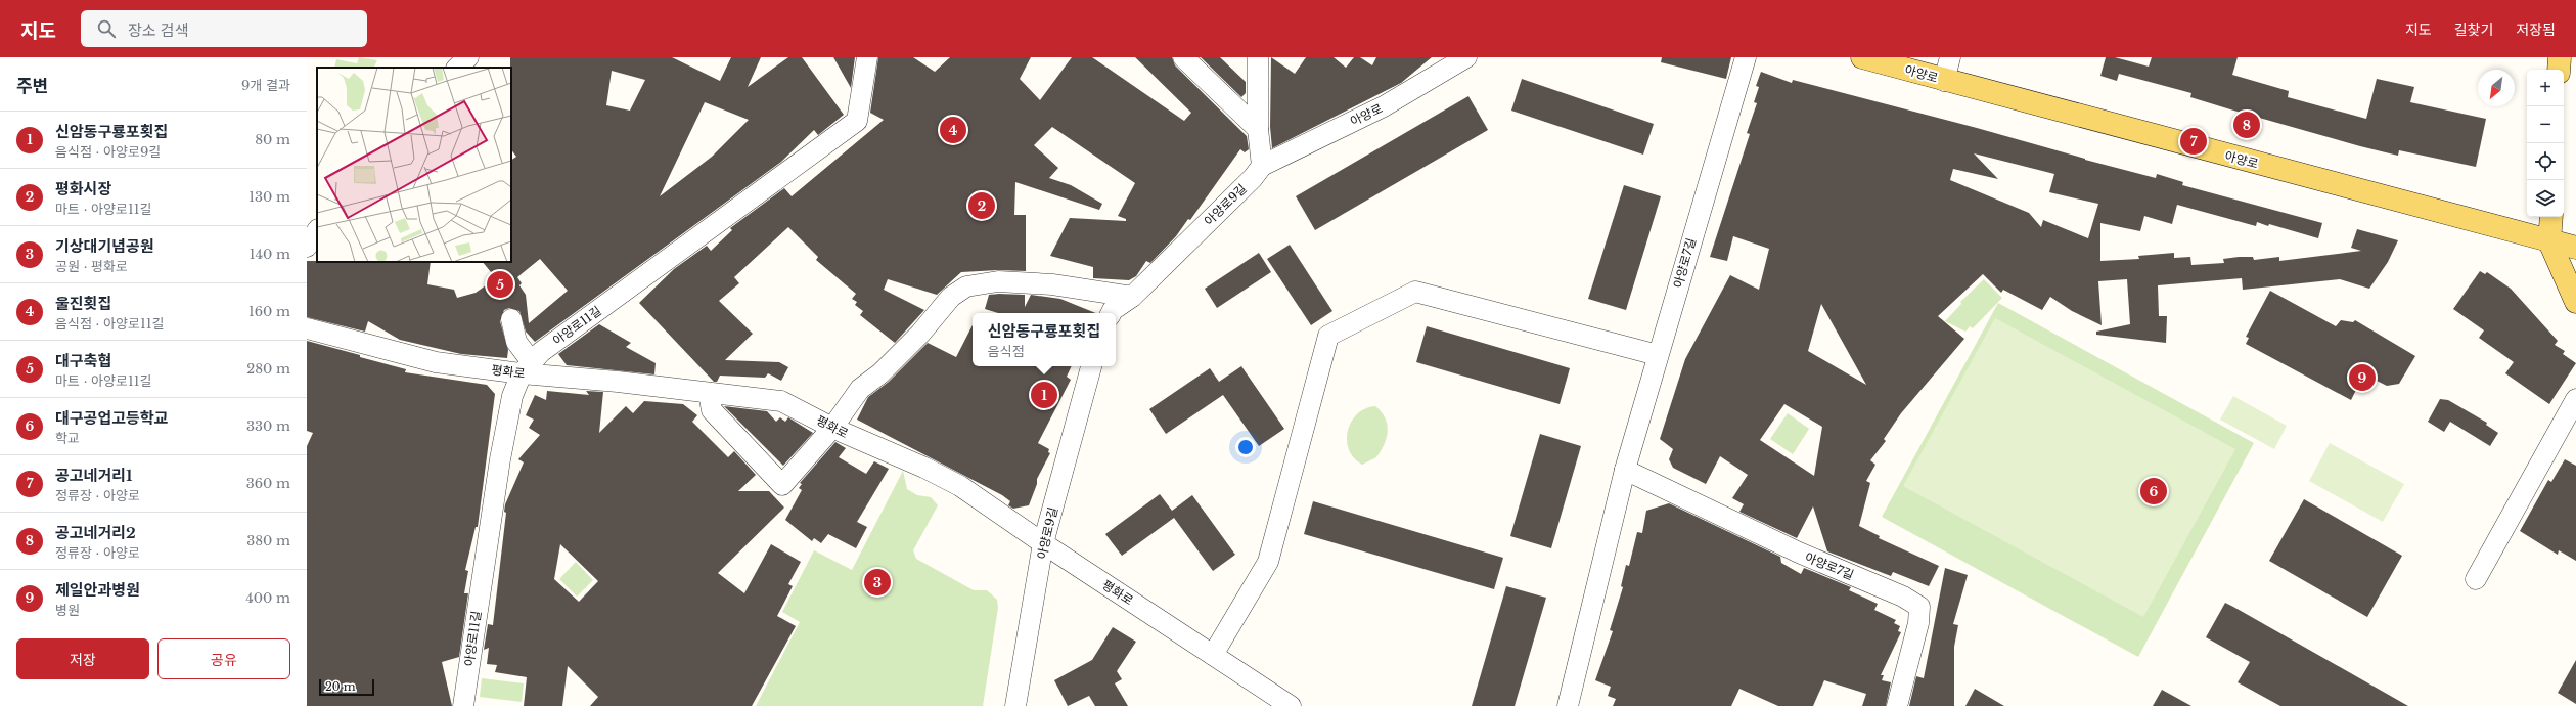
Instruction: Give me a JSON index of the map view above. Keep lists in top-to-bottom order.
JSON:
{
  "streets": {
    "main road": ["아양로"],
    "street": [
      "아양로9길",
      "아양로7길",
      "아양로11길",
      "평화로"
    ]
  },
  "crossings": [
    ["아양로", "아양로9길"],
    ["아양로9길", "평화로"],
    ["아양로11길", "평화로"]
  ],
  "scale_bar": "20 m",
  "north": "bottom left",
  "page": {
    "header": "지도",
    "search": "장소 검색",
    "nav": ["지도", "길찾기", "저장됨"],
    "heading": ["주변", "9개 결과"],
    "map_buttons": ["+", "−"],
    "pins": [
      "8",
      "4",
      "7",
      "2",
      "5",
      "9",
      "1",
      "6",
      "3"
    ],
    "list": [
      {
        "mark": "1",
        "name": "신암동구룡포횟집",
        "note": "음식점 · 아양로9길",
        "value": "80 m"
      },
      {
        "mark": "2",
        "name": "평화시장",
        "note": "마트 · 아양로11길",
        "value": "130 m"
      },
      {
        "mark": "3",
        "name": "기상대기념공원",
        "note": "공원 · 평화로",
        "value": "140 m"
      },
      {
        "mark": "4",
        "name": "울진횟집",
        "note": "음식점 · 아양로11길",
        "value": "160 m"
      },
      {
        "mark": "5",
        "name": "대구축협",
        "note": "마트 · 아양로11길",
        "value": "280 m"
      },
      {
        "mark": "6",
        "name": "대구공업고등학교",
        "note": "학교",
        "value": "330 m"
      },
      {
        "mark": "7",
        "name": "공고네거리1",
        "note": "정류장 · 아양로",
        "value": "360 m"
      },
      {
        "mark": "8",
        "name": "공고네거리2",
        "note": "정류장 · 아양로",
        "value": "380 m"
      },
      {
        "mark": "9",
        "name": "제일안과병원",
        "note": "병원",
        "value": "400 m"
      }
    ],
    "popup": ["신암동구룡포횟집", "음식점"],
    "buttons": ["저장", "공유"],
    "scale": "20 m"
  }
}
